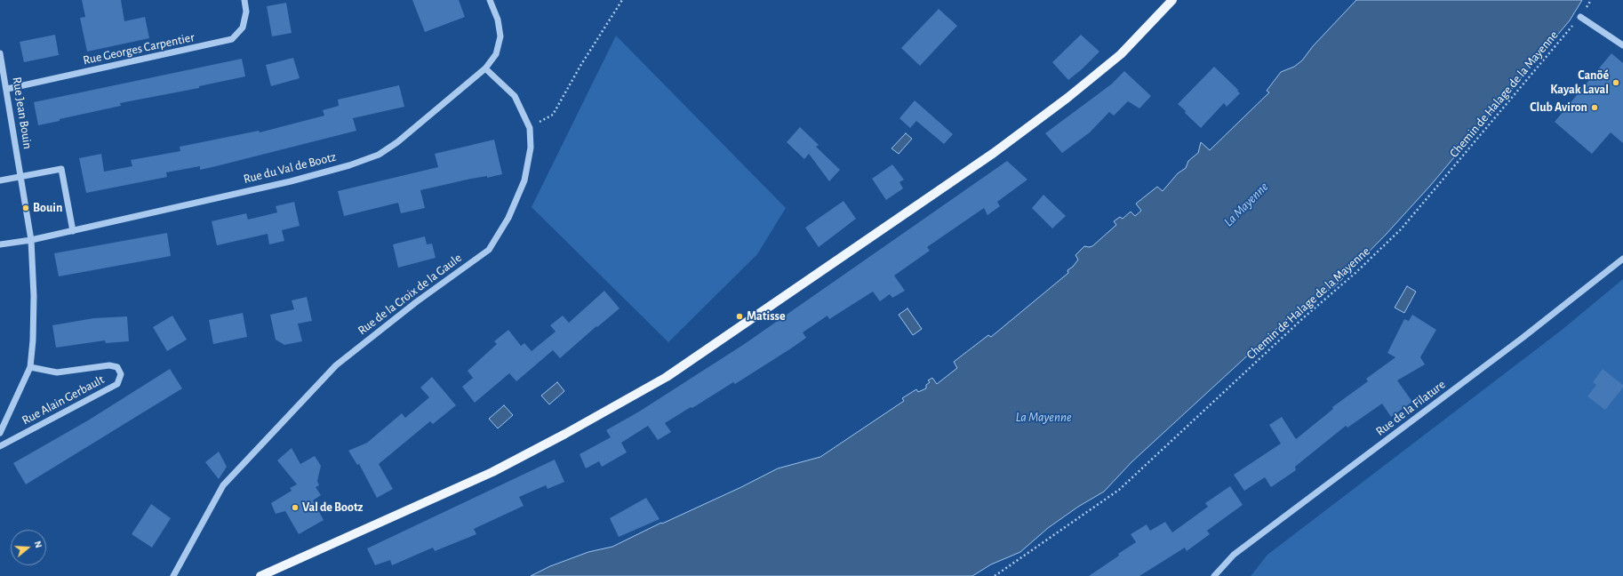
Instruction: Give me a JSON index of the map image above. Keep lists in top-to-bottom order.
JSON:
{
  "streets": {
    "street": [
      "Rue Georges Carpentier",
      "Rue Jean Bouin",
      "Rue du Val de Bootz",
      "Rue de la Croix de la Gaule",
      "Rue Alain Gerbault",
      "Rue de la Filature"
    ],
    "path": ["Chemin de Halage de la Mayenne"]
  },
  "crossings": [
    ["Rue Georges Carpentier", "Rue Jean Bouin"],
    ["Rue Jean Bouin", "Rue du Val de Bootz"],
    ["Rue Jean Bouin", "Rue Alain Gerbault"],
    ["Rue du Val de Bootz", "Rue de la Croix de la Gaule"],
    ["Rue du Val de Bootz", "Rue Alain Gerbault"]
  ],
  "water": ["La Mayenne"],
  "places": [
    "Canöé Kayak Laval",
    "Club Aviron",
    "Bouin",
    "Matisse",
    "Val de Bootz"
  ],
  "north": "right"
}
